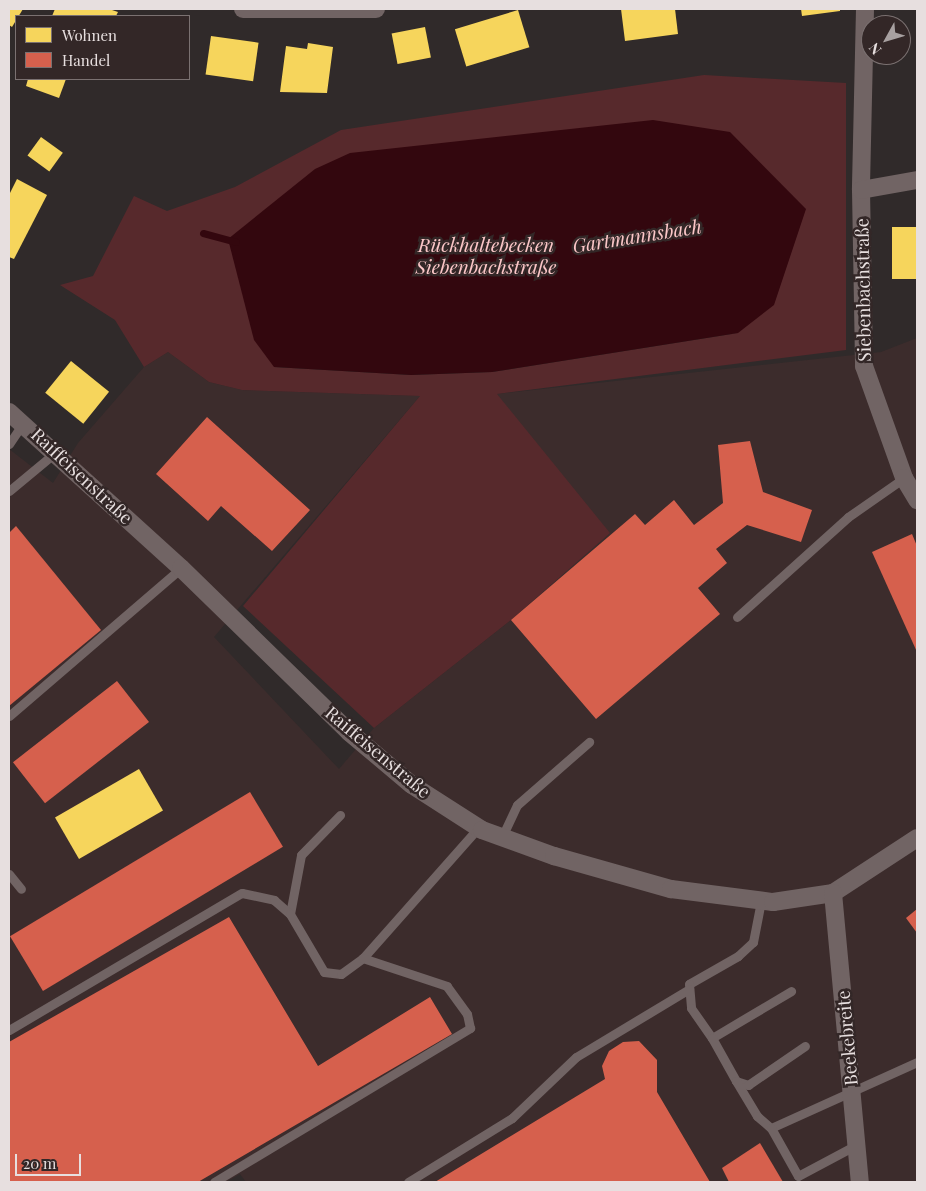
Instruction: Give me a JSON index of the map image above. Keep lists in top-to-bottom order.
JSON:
{
  "streets": {
    "street": ["Siebenbachstraße", "Raiffeisenstraße", "Beekebreite"]
  },
  "crossings": [
    ["Raiffeisenstraße", "Beekebreite"]
  ],
  "water": ["Gartmannsbach", "Rückhaltebecken Siebenbachstraße"],
  "legend": ["Wohnen", "Handel"],
  "scale_bar": "20 m",
  "north": "bottom left"
}
